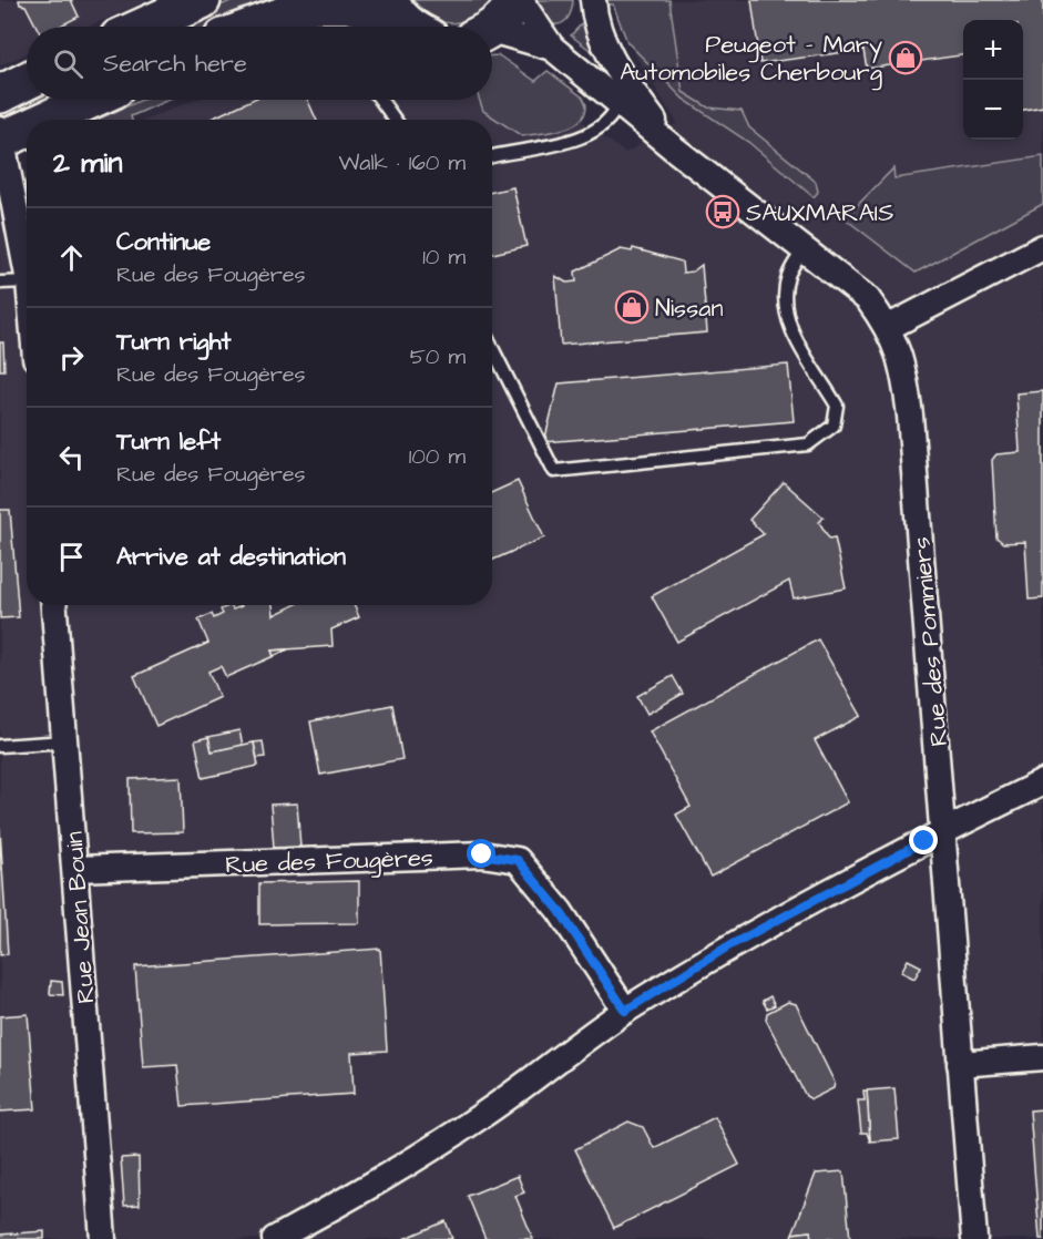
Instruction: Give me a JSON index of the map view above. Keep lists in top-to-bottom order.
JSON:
{
  "streets": {
    "street": ["Rue des Pommiers", "Rue des Fougères", "Rue Jean Bouin"]
  },
  "crossings": [
    ["Rue des Fougères", "Rue Jean Bouin"]
  ],
  "places": {
    "shop": ["Peugeot - Mary Automobiles Cherbourg", "Nissan"],
    "bus stop": ["SAUXMARAIS"]
  },
  "page": {
    "map_buttons": ["+", "−"],
    "search": "Search here",
    "heading": ["2 min", "Walk · 160 m"],
    "list": [
      ["Continue", "Rue des Fougères", "10 m"],
      ["Turn right", "Rue des Fougères", "50 m"],
      ["Turn left", "Rue des Fougères", "100 m"],
      "Arrive at destination"
    ]
  }
}
